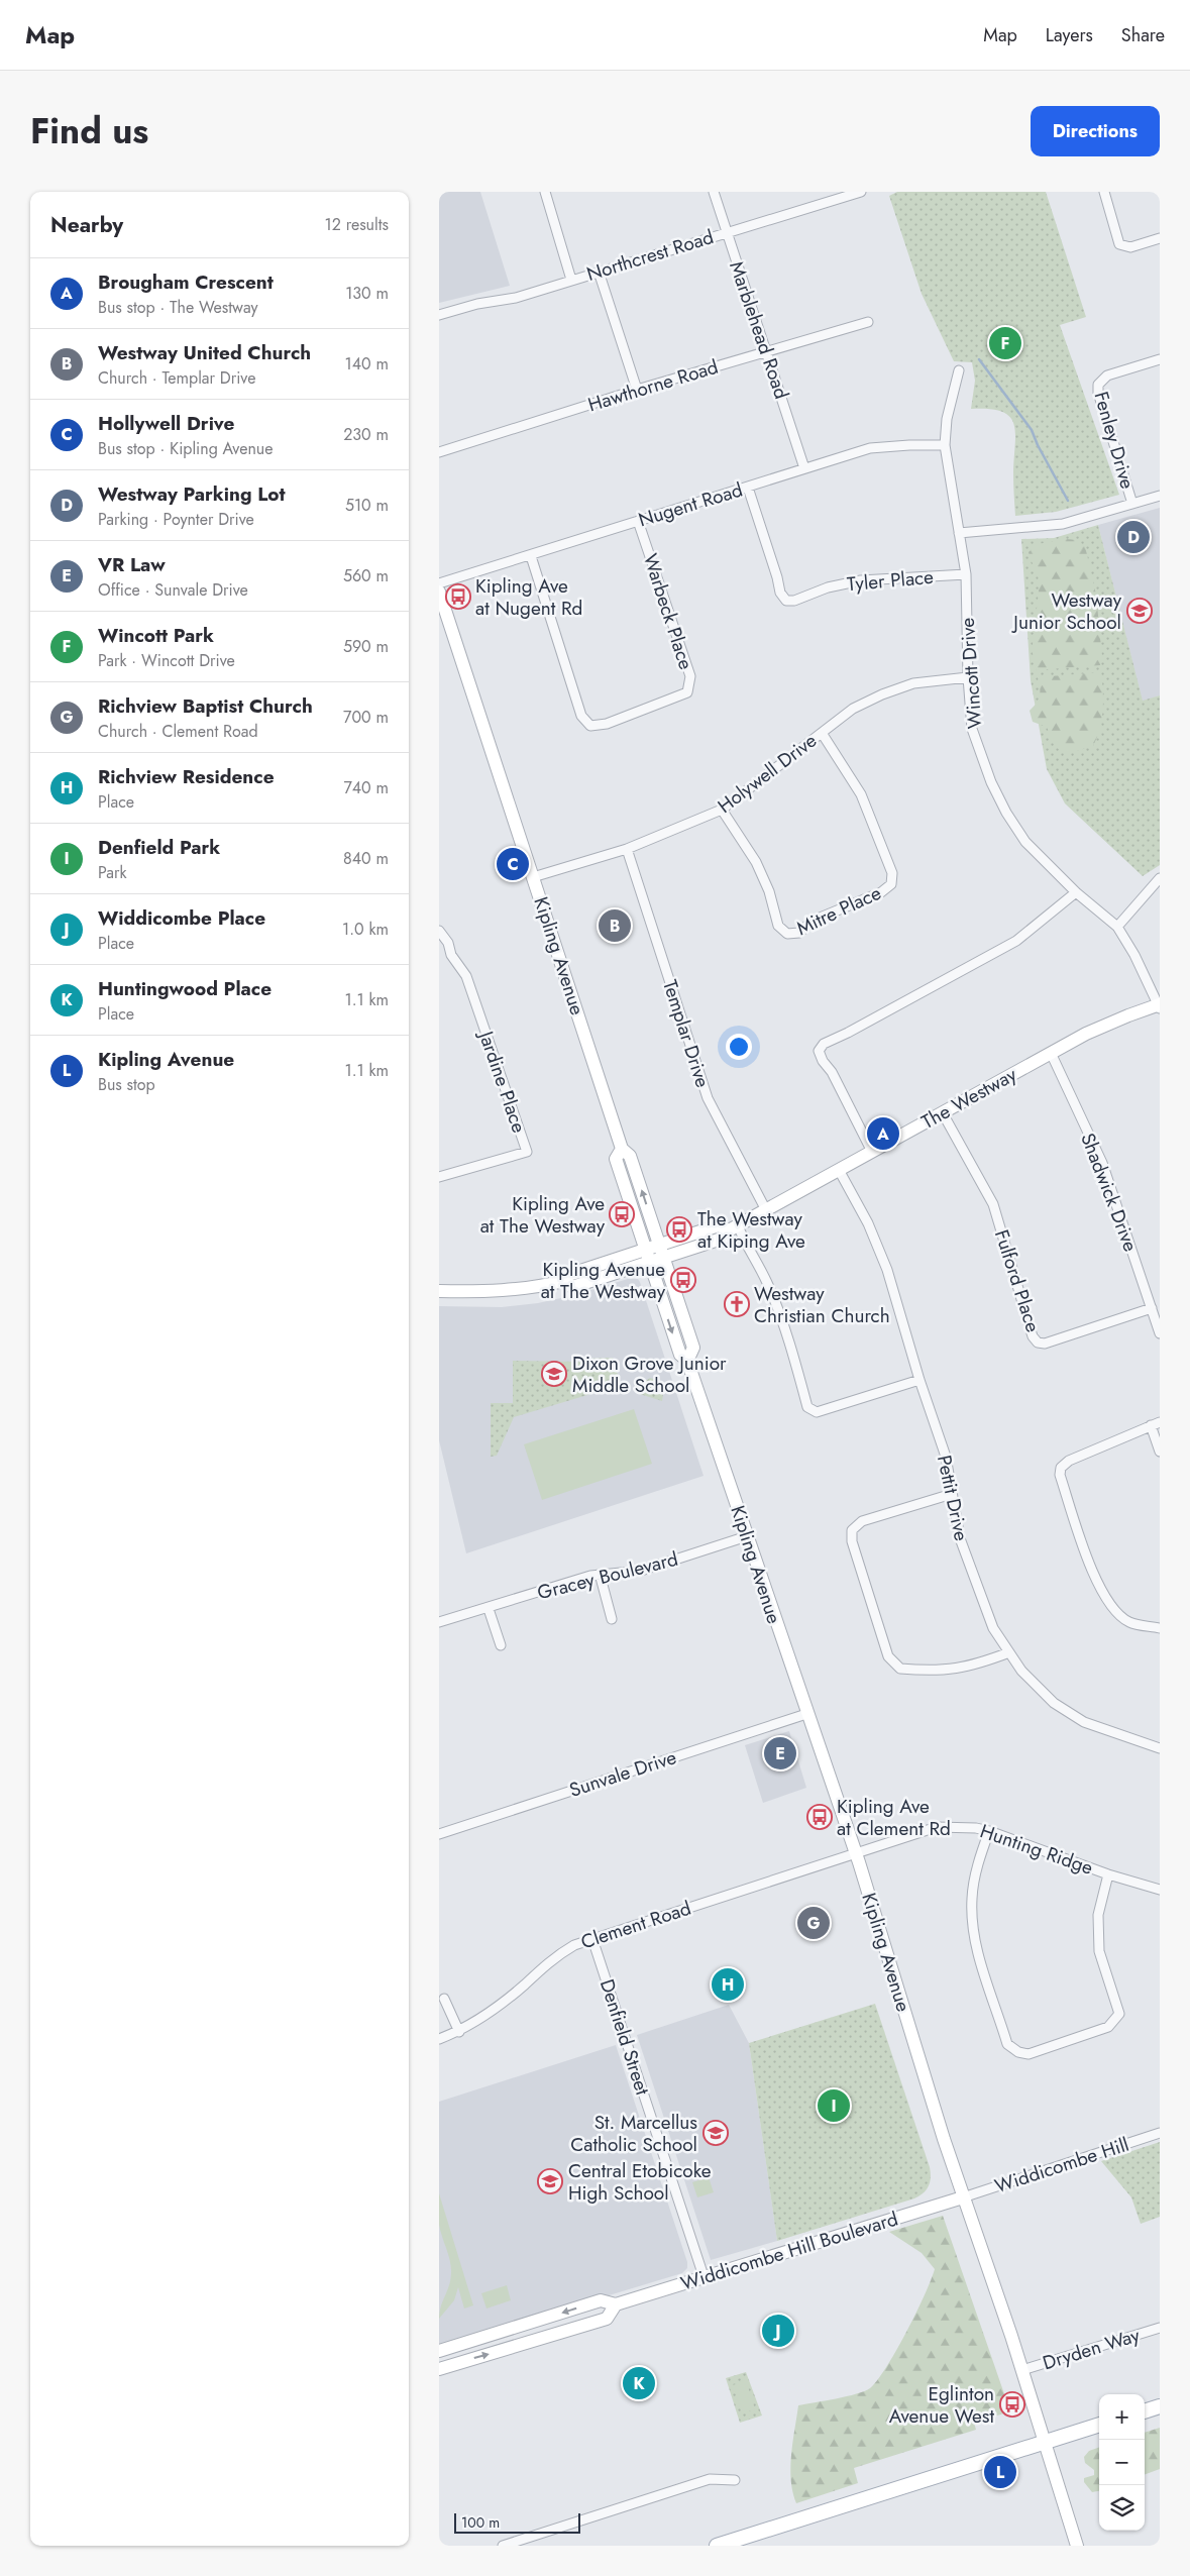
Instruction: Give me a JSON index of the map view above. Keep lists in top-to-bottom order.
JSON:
{
  "streets": {
    "main road": ["Kipling Avenue", "The Westway", "Widdicombe Hill Boulevard"],
    "street": [
      "Northcrest Road",
      "Marblehead Road",
      "Hawthorne Road",
      "Fenley Drive",
      "Nugent Road",
      "Tyler Place",
      "Warbeck Place",
      "Wincott Drive",
      "Holywell Drive",
      "Mitre Place",
      "Templar Drive",
      "Jardine Place",
      "Shadwick Drive",
      "Fulford Place",
      "Pettit Drive",
      "Gracey Boulevard",
      "Sunvale Drive",
      "Hunting Ridge",
      "Clement Road",
      "Denfield Street",
      "Widdicombe Hill",
      "Dryden Way"
    ]
  },
  "crossings": [
    ["Northcrest Road", "Marblehead Road"],
    ["Marblehead Road", "Hawthorne Road"],
    ["Marblehead Road", "Nugent Road"],
    ["Nugent Road", "Tyler Place"],
    ["Nugent Road", "Warbeck Place"],
    ["Nugent Road", "Wincott Drive"],
    ["Tyler Place", "Wincott Drive"],
    ["Wincott Drive", "Holywell Drive"],
    ["Wincott Drive", "The Westway"],
    ["Holywell Drive", "Mitre Place"],
    ["Holywell Drive", "Kipling Avenue"],
    ["Holywell Drive", "Templar Drive"],
    ["Kipling Avenue", "The Westway"],
    ["Kipling Avenue", "Gracey Boulevard"],
    ["Kipling Avenue", "Sunvale Drive"],
    ["Kipling Avenue", "Hunting Ridge"],
    ["Kipling Avenue", "Clement Road"],
    ["Kipling Avenue", "Widdicombe Hill"],
    ["Kipling Avenue", "Widdicombe Hill Boulevard"],
    ["Kipling Avenue", "Dryden Way"],
    ["Templar Drive", "The Westway"],
    ["The Westway", "Shadwick Drive"],
    ["The Westway", "Fulford Place"],
    ["The Westway", "Pettit Drive"],
    ["Shadwick Drive", "Fulford Place"],
    ["Hunting Ridge", "Clement Road"],
    ["Clement Road", "Denfield Street"],
    ["Denfield Street", "Widdicombe Hill Boulevard"],
    ["Widdicombe Hill", "Widdicombe Hill Boulevard"]
  ],
  "places": {
    "bus stop": [
      "Kipling Ave at Nugent Rd",
      "Kipling Ave at The Westway",
      "The Westway at Kiping Ave",
      "Kipling Avenue at The Westway",
      "Kipling Ave at Clement Rd",
      "Eglinton Avenue West"
    ],
    "school or university": [
      "Westway Junior School",
      "Dixon Grove Junior Middle School",
      "St. Marcellus Catholic School",
      "Central Etobicoke High School"
    ],
    "church": ["Westway Christian Church"]
  },
  "scale_bar": "100 m",
  "page": {
    "header": "Map",
    "nav": ["Map", "Layers", "Share"],
    "title": "Find us",
    "buttons": "Directions",
    "heading": ["Nearby", "12 results"],
    "list": [
      {
        "mark": "A",
        "name": "Brougham Crescent",
        "note": "Bus stop · The Westway",
        "value": "130 m"
      },
      {
        "mark": "B",
        "name": "Westway United Church",
        "note": "Church · Templar Drive",
        "value": "140 m"
      },
      {
        "mark": "C",
        "name": "Hollywell Drive",
        "note": "Bus stop · Kipling Avenue",
        "value": "230 m"
      },
      {
        "mark": "D",
        "name": "Westway Parking Lot",
        "note": "Parking · Poynter Drive",
        "value": "510 m"
      },
      {
        "mark": "E",
        "name": "VR Law",
        "note": "Office · Sunvale Drive",
        "value": "560 m"
      },
      {
        "mark": "F",
        "name": "Wincott Park",
        "note": "Park · Wincott Drive",
        "value": "590 m"
      },
      {
        "mark": "G",
        "name": "Richview Baptist Church",
        "note": "Church · Clement Road",
        "value": "700 m"
      },
      {
        "mark": "H",
        "name": "Richview Residence",
        "note": "Place",
        "value": "740 m"
      },
      {
        "mark": "I",
        "name": "Denfield Park",
        "note": "Park",
        "value": "840 m"
      },
      {
        "mark": "J",
        "name": "Widdicombe Place",
        "note": "Place",
        "value": "1.0 km"
      },
      {
        "mark": "K",
        "name": "Huntingwood Place",
        "note": "Place",
        "value": "1.1 km"
      },
      {
        "mark": "L",
        "name": "Kipling Avenue",
        "note": "Bus stop",
        "value": "1.1 km"
      }
    ],
    "pins": [
      "F",
      "D",
      "C",
      "B",
      "A",
      "E",
      "G",
      "H",
      "I",
      "J",
      "K",
      "L"
    ],
    "map_buttons": ["+", "−"],
    "scale": "100 m"
  }
}
